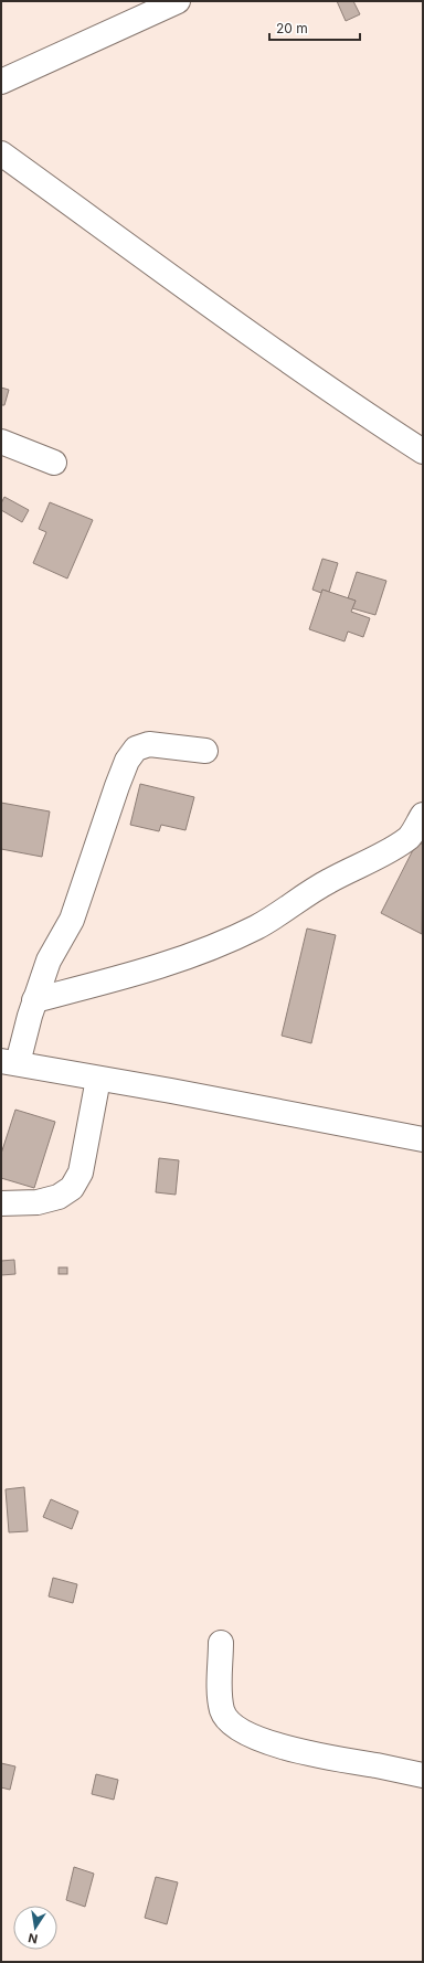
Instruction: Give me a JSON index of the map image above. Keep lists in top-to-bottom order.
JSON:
{
  "scale_bar": "20 m",
  "north": "bottom"
}
